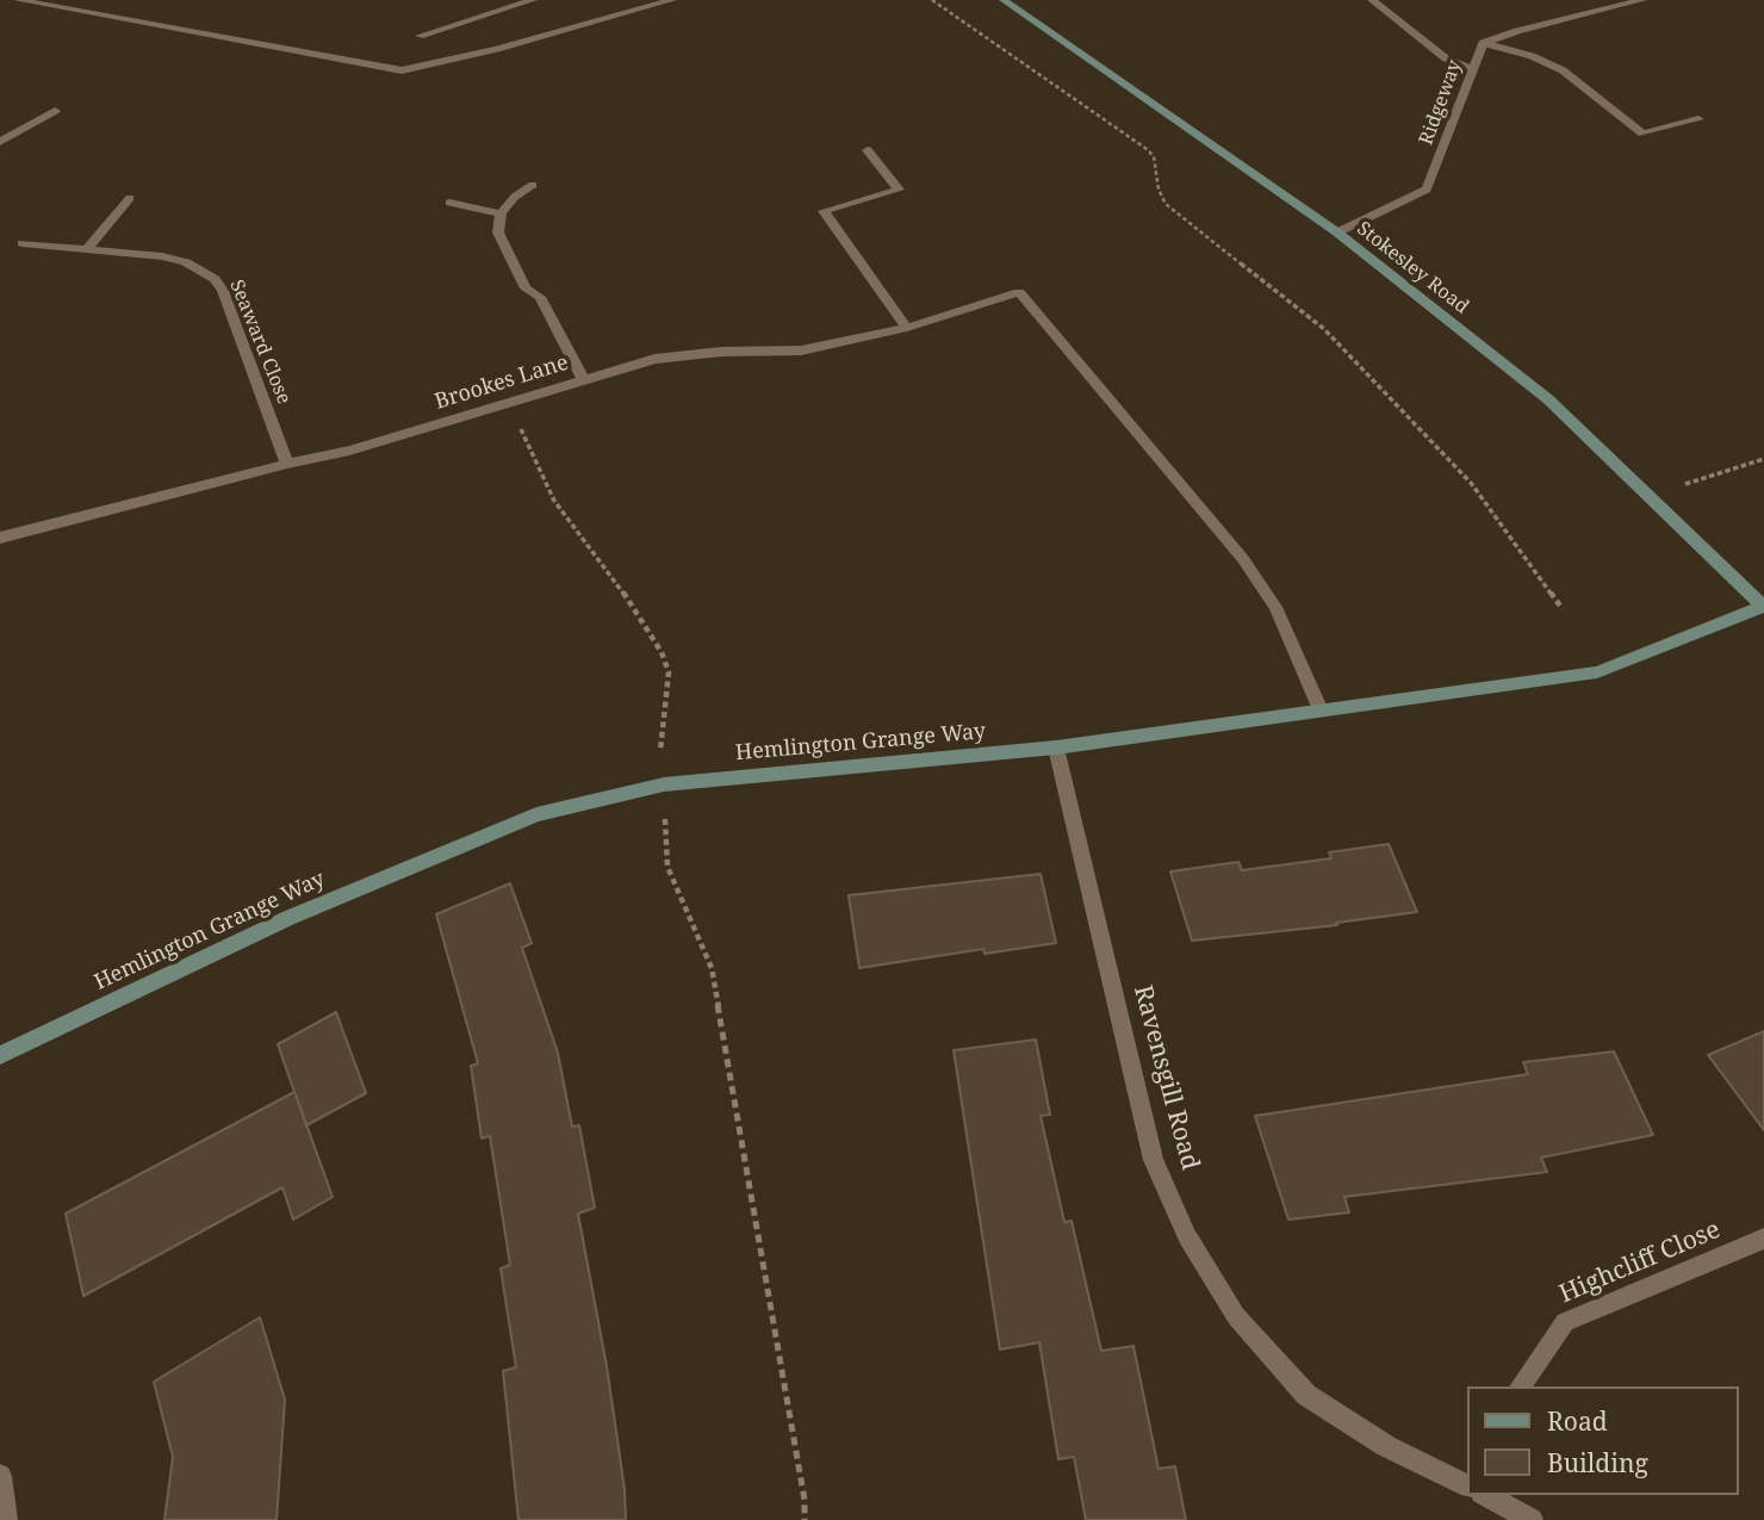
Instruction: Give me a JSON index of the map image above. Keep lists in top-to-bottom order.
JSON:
{
  "streets": {
    "street": [
      "Ridgeway",
      "Stokesley Road",
      "Seaward Close",
      "Brookes Lane",
      "Hemlington Grange Way",
      "Ravensgill Road",
      "Highcliff Close"
    ]
  },
  "crossings": [
    ["Ridgeway", "Stokesley Road"],
    ["Stokesley Road", "Hemlington Grange Way"],
    ["Seaward Close", "Brookes Lane"],
    ["Brookes Lane", "Hemlington Grange Way"],
    ["Hemlington Grange Way", "Ravensgill Road"]
  ],
  "legend": ["Road", "Building"]
}
